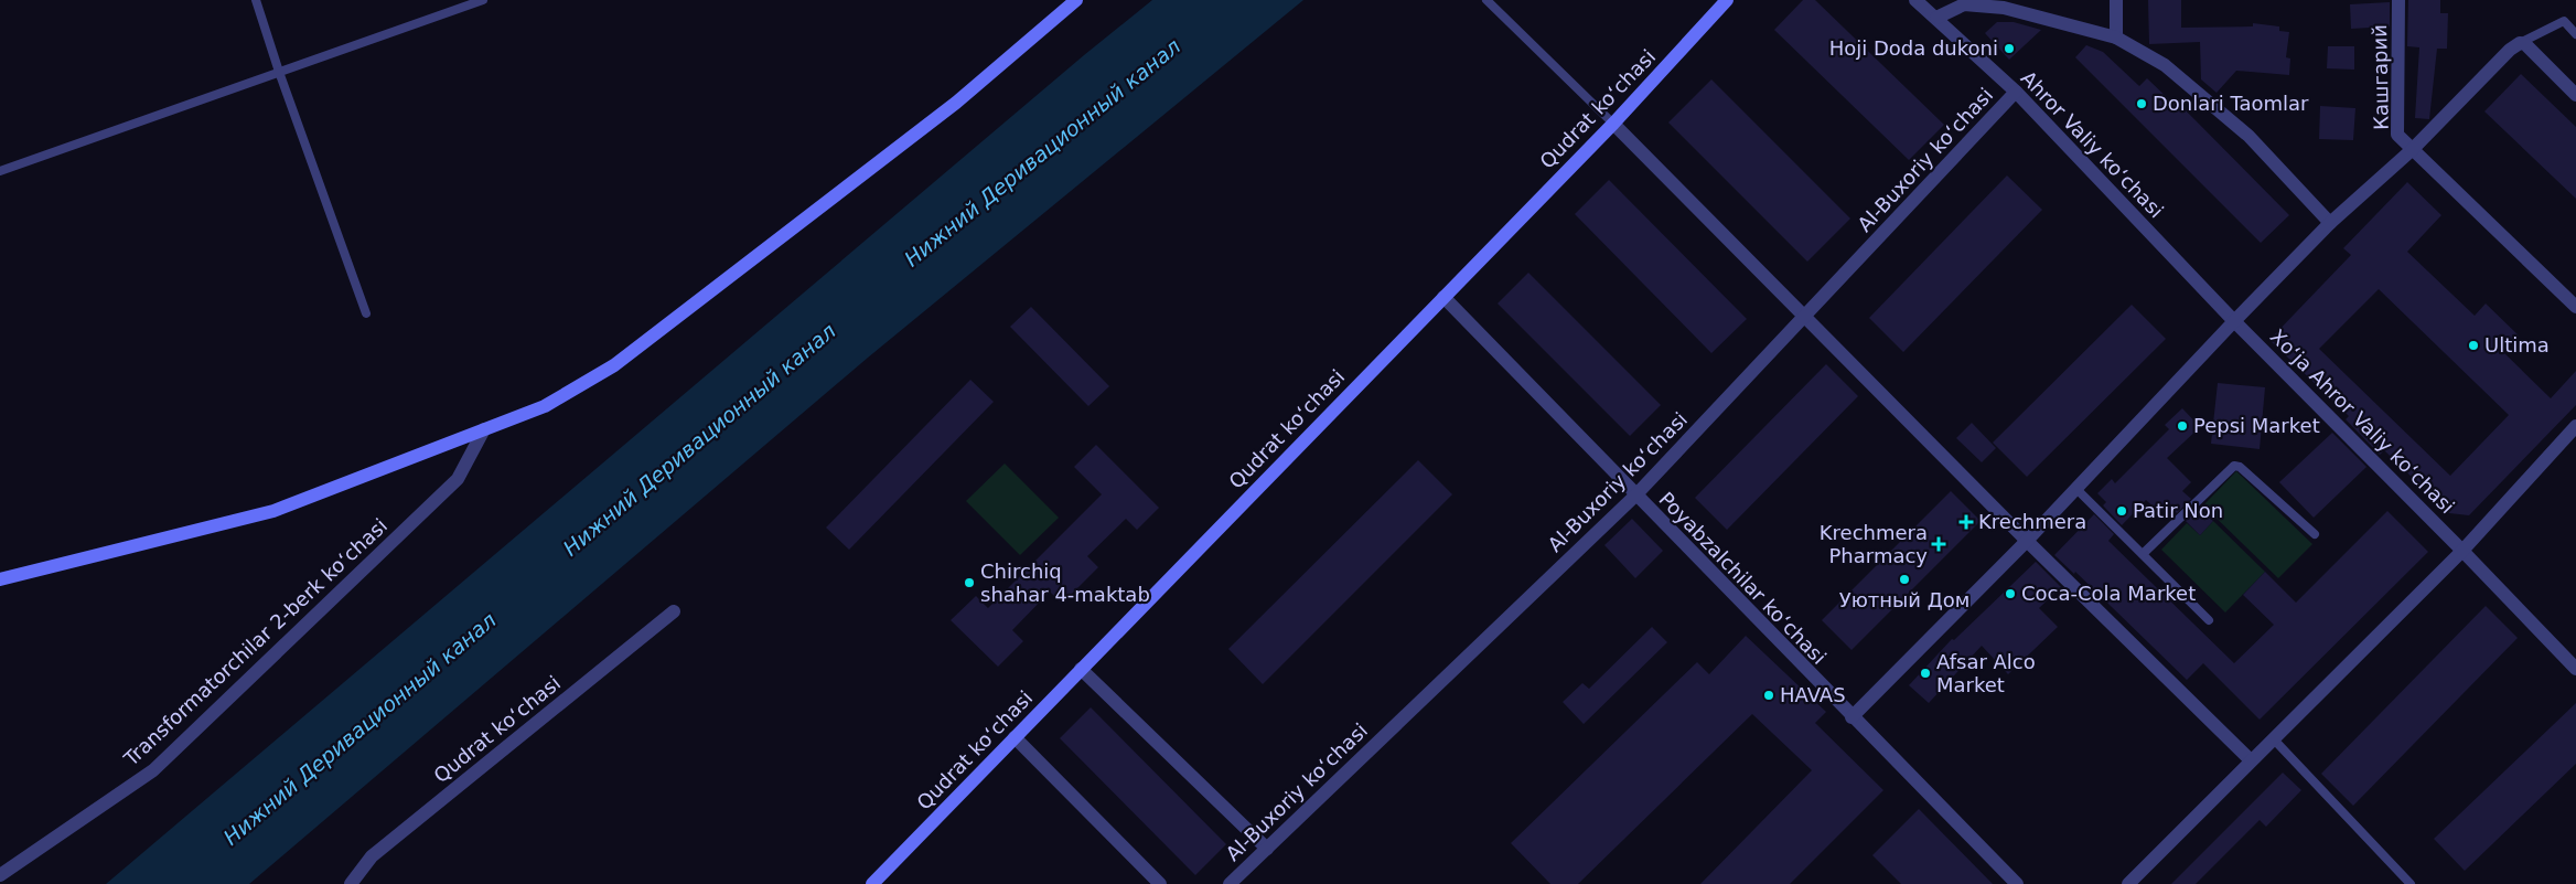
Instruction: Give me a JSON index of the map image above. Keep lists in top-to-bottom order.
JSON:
{
  "streets": {
    "street": [
      "Кашгарий",
      "Qudrat ko‘chasi",
      "Ahror Valiy koʻchasi",
      "Al-Buxoriy ko‘chasi",
      "Xo‘ja Ahror Valiy ko‘chasi",
      "Poyabzalchilar ko‘chasi",
      "Transformatorchilar 2-berk ko‘chasi"
    ]
  },
  "crossings": [
    ["Qudrat ko‘chasi", "Poyabzalchilar ko‘chasi"],
    ["Ahror Valiy koʻchasi", "Al-Buxoriy ko‘chasi"],
    ["Ahror Valiy koʻchasi", "Xo‘ja Ahror Valiy ko‘chasi"],
    ["Al-Buxoriy ko‘chasi", "Poyabzalchilar ko‘chasi"]
  ],
  "water": ["Нижний Деривационный канал"],
  "places": {
    "other": [
      "Hoji Doda dukoni",
      "Donlari Taomlar",
      "Ultima",
      "Pepsi Market",
      "Patir Non",
      "Уютный Дом",
      "Chirchiq shahar 4-maktab",
      "Coca-Cola Market",
      "Afsar Alco Market",
      "HAVAS"
    ],
    "health": ["Krechmera", "Krechmera Pharmacy"]
  }
}
